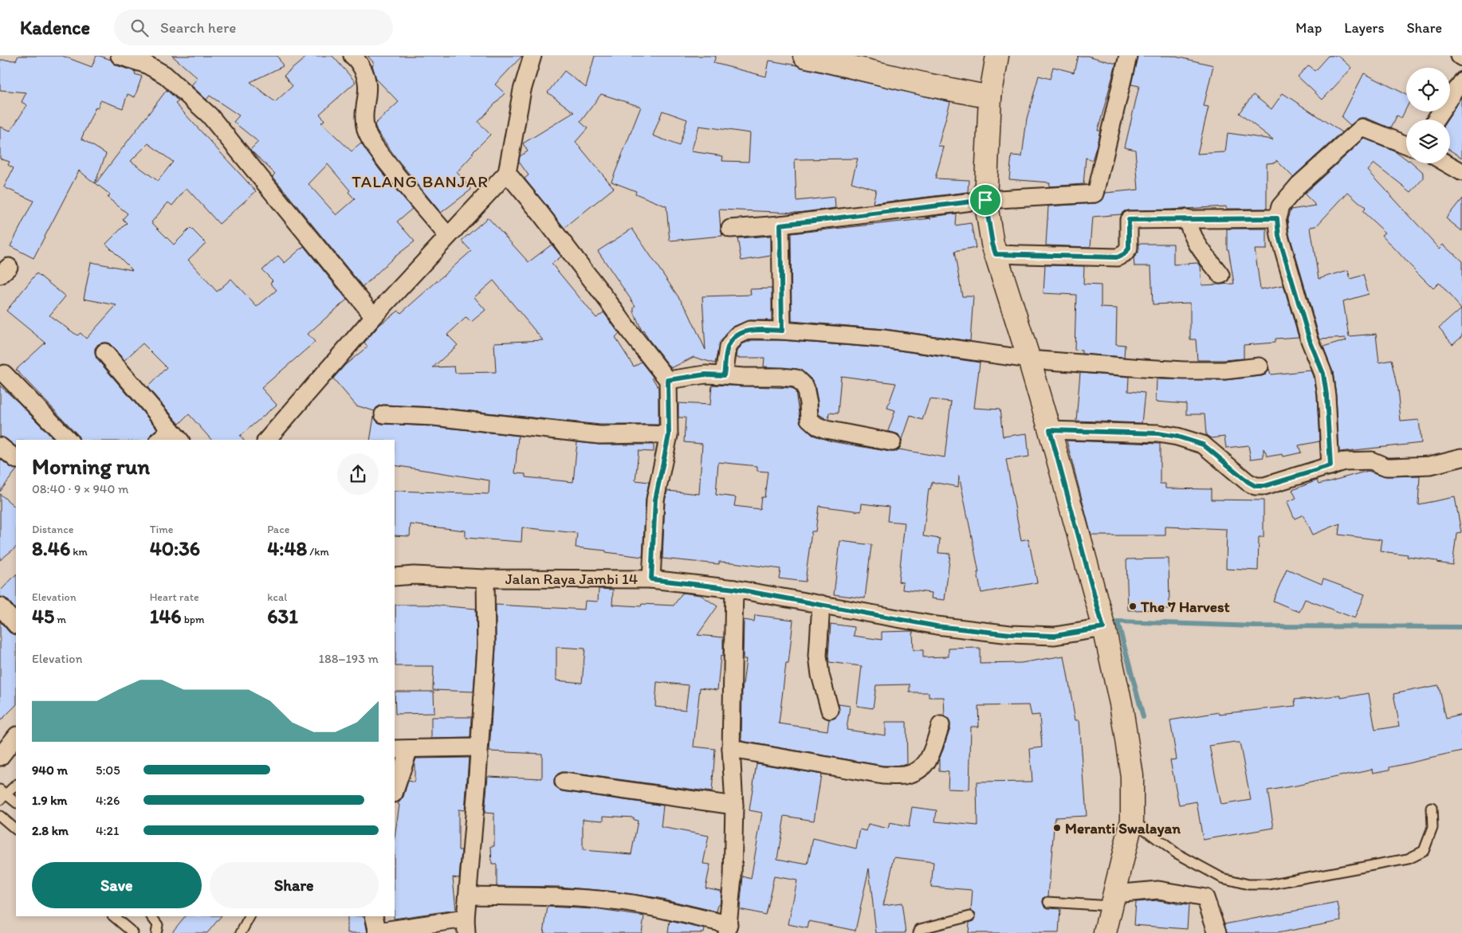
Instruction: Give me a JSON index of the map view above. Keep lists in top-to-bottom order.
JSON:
{
  "streets": {
    "street": ["Jalan Raya Jambi 14"]
  },
  "districts": ["TALANG BANJAR"],
  "places": ["The 7 Harvest", "Meranti Swalayan"],
  "page": {
    "header": "Kadence",
    "search": "Search here",
    "nav": ["Map", "Layers", "Share"],
    "heading": ["Morning run", "08:40 · 9 × 940 m"],
    "stats": [
      ["Distance", "8.46 km"],
      ["Time", "40:36"],
      ["Pace", "4:48 /km"],
      ["Elevation", "45 m"],
      ["Heart rate", "146 bpm"],
      ["kcal", "631"]
    ],
    "chart": ["Elevation", "188–193 m"],
    "list": [
      {
        "name": "940 m",
        "note": "5:05"
      },
      {
        "name": "1.9 km",
        "note": "4:26"
      },
      {
        "name": "2.8 km",
        "note": "4:21"
      }
    ],
    "buttons": ["Save", "Share"]
  }
}
